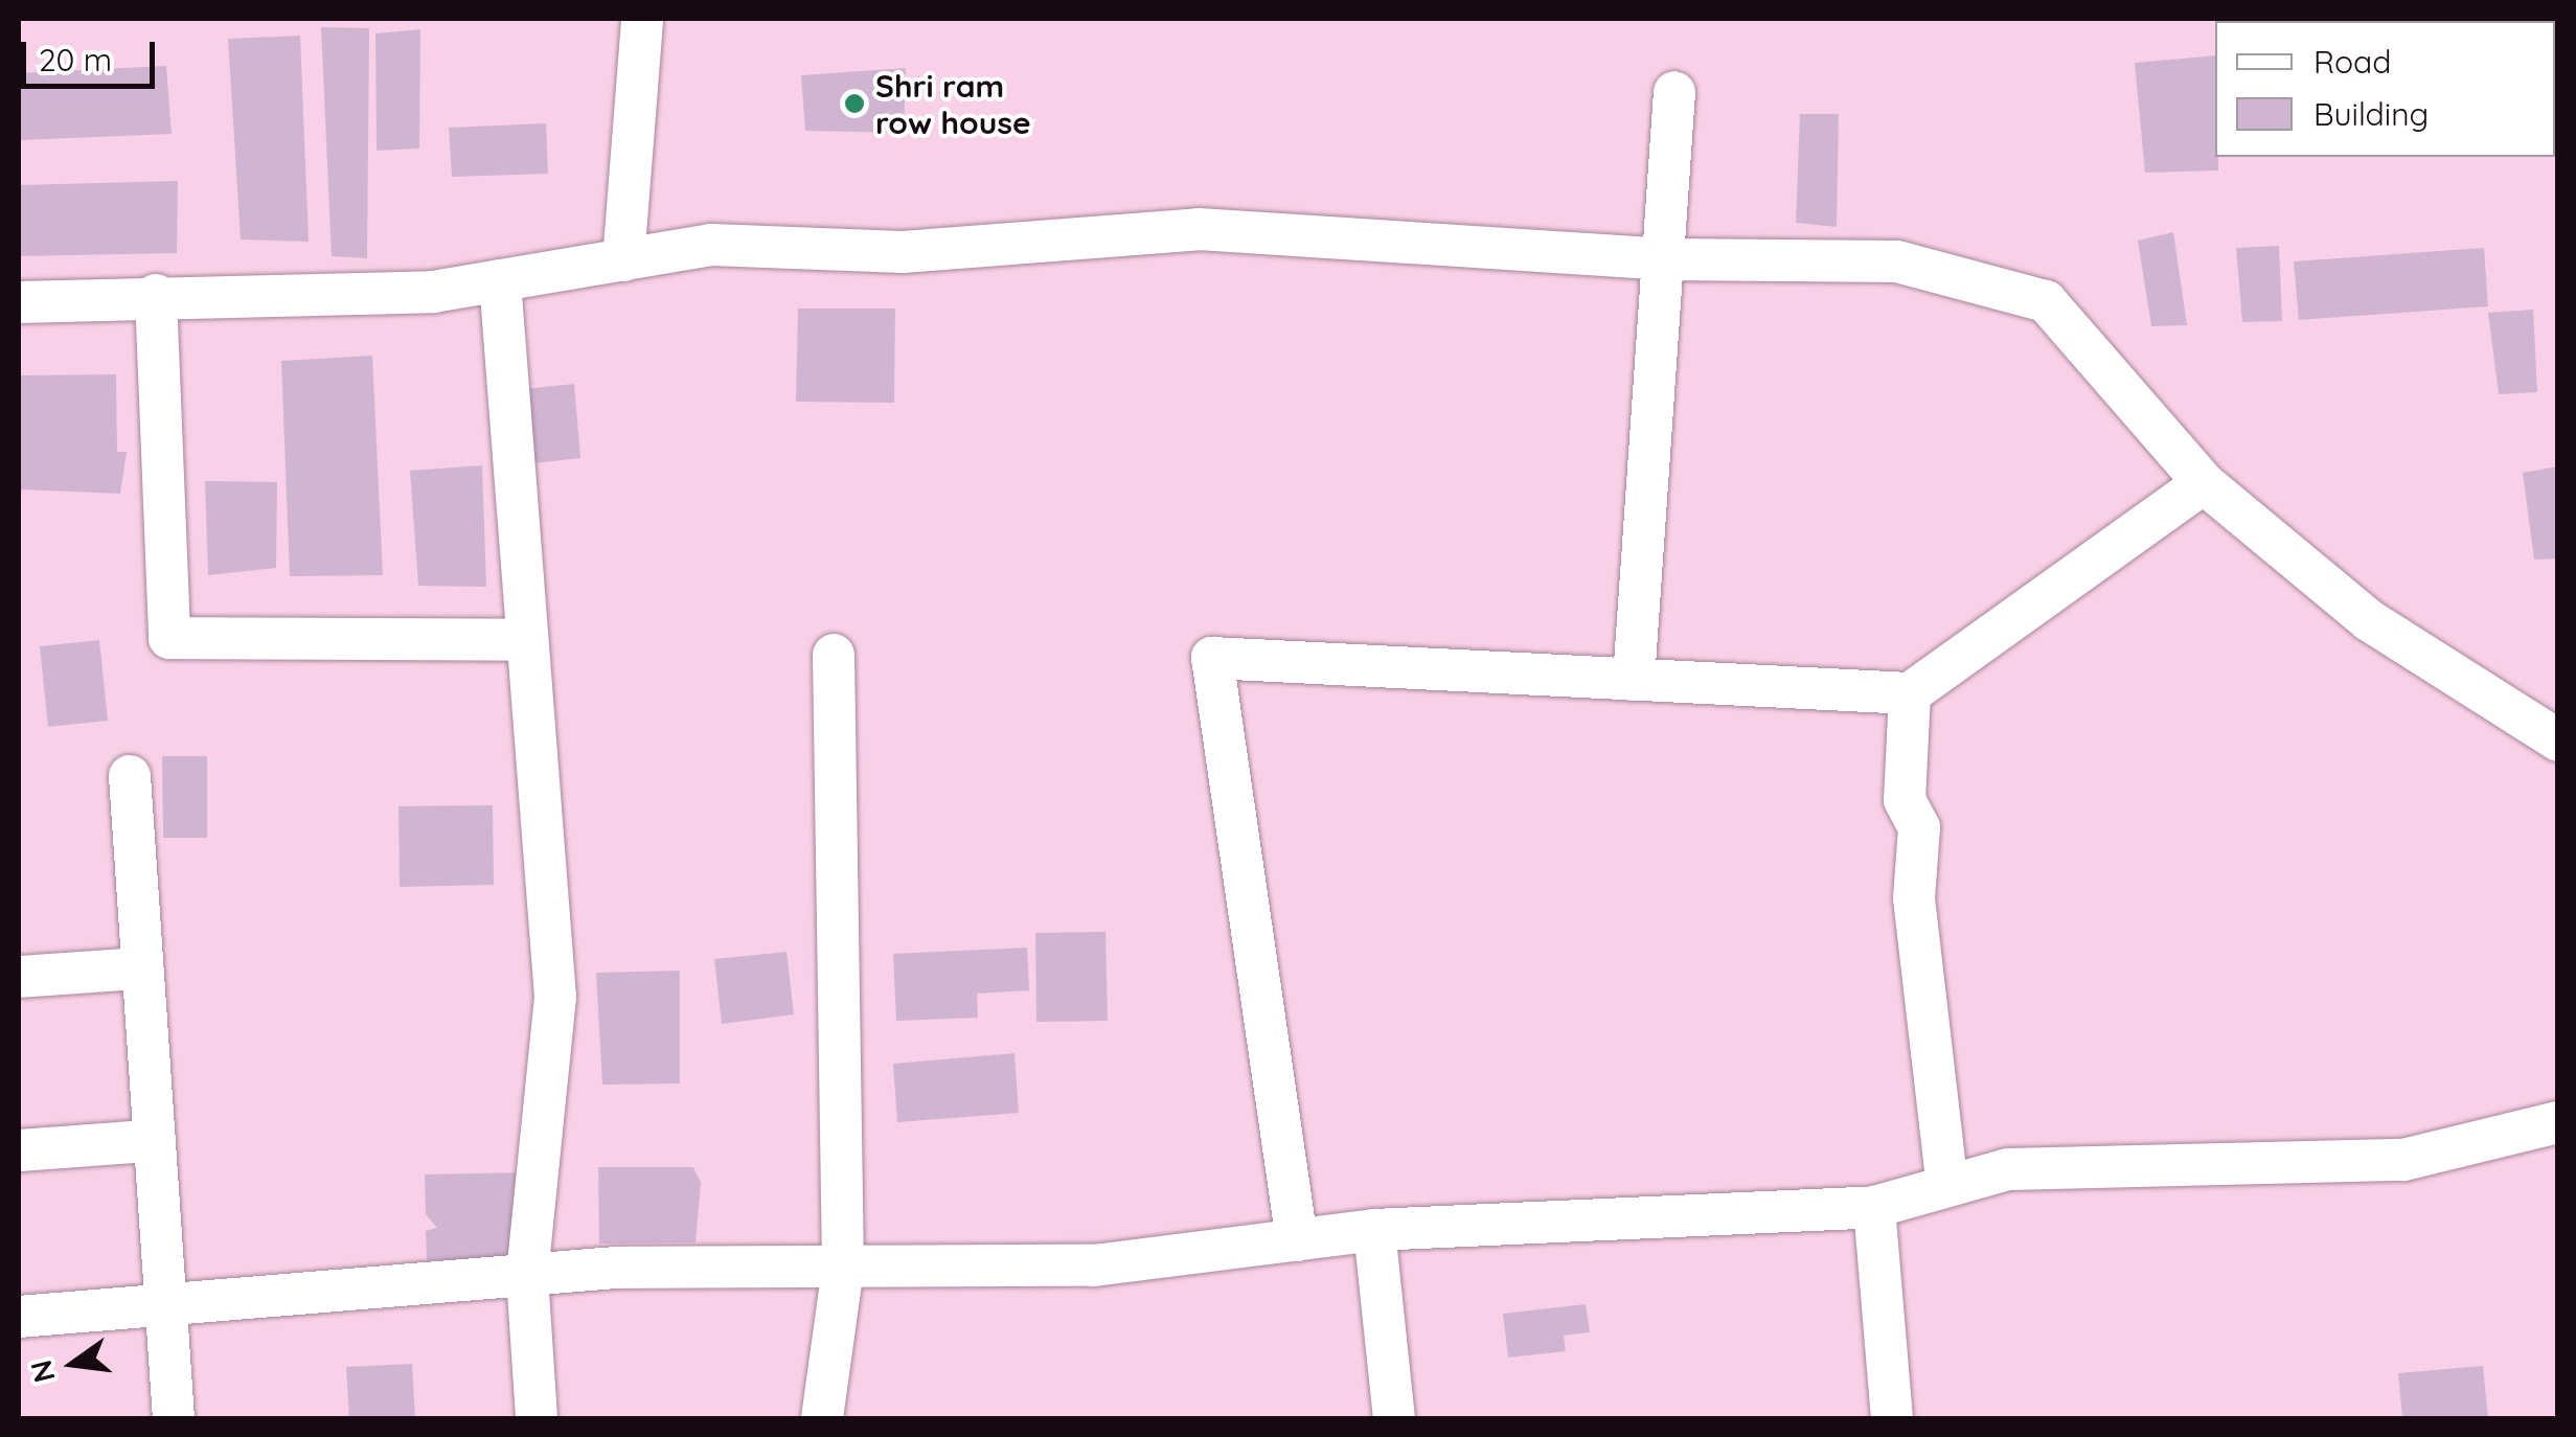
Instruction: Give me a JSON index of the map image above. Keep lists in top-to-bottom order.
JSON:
{
  "places": ["Shri ram row house"],
  "legend": ["Road", "Building"],
  "scale_bar": "20 m",
  "north": "left"
}
